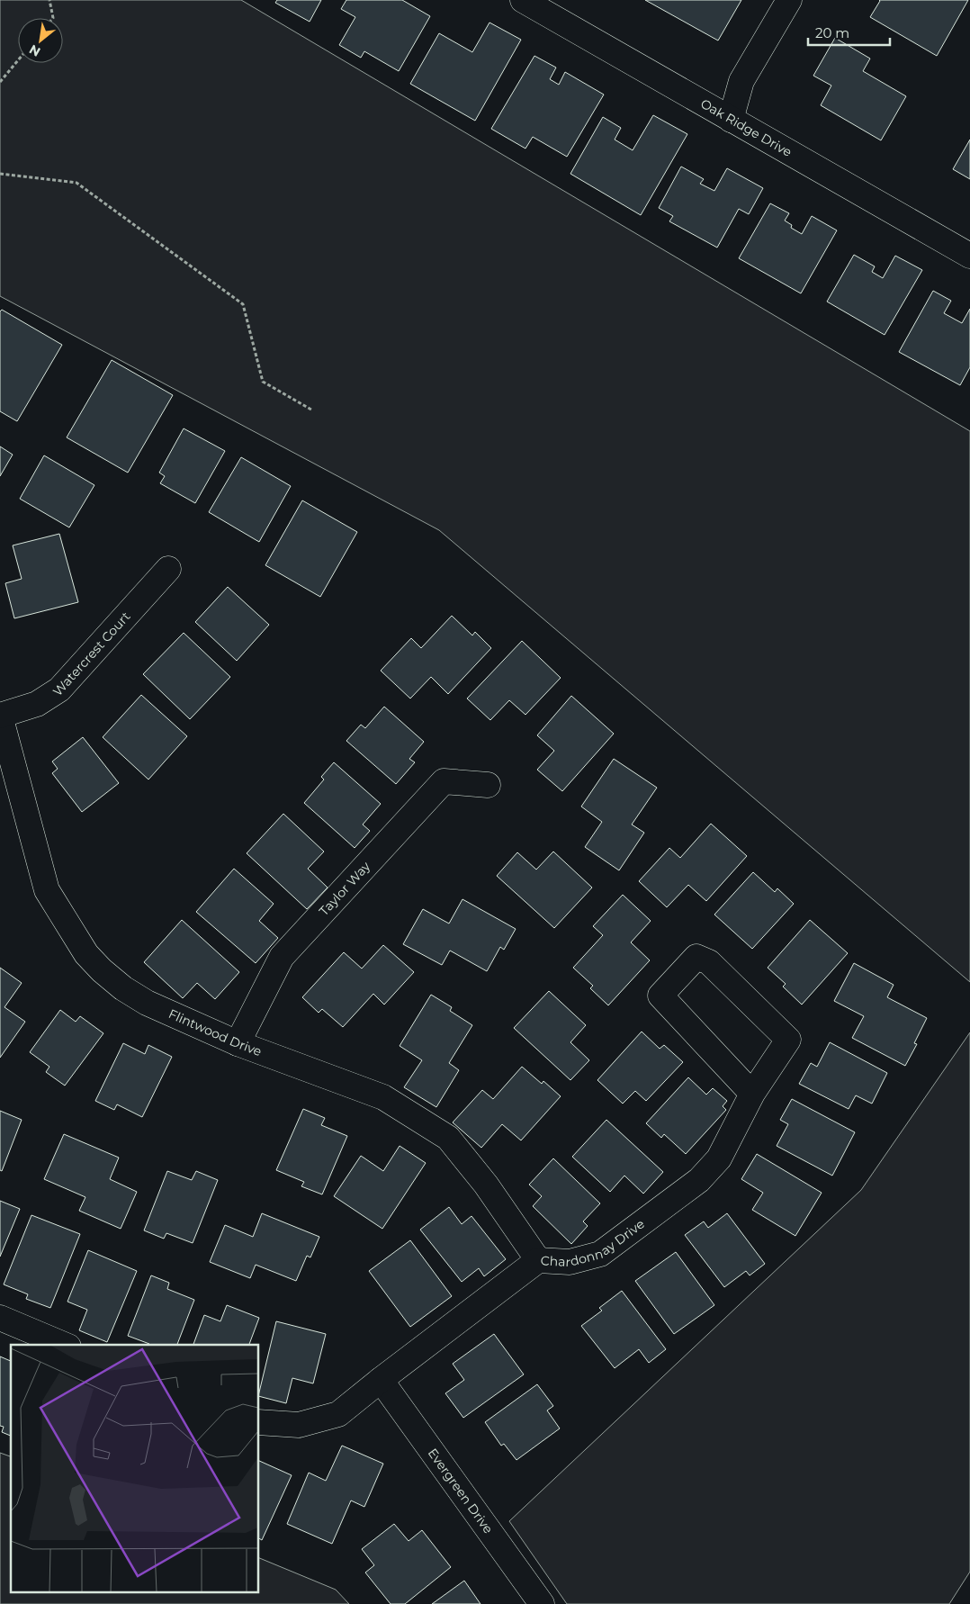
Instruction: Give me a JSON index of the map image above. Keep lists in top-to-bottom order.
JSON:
{
  "streets": {
    "street": [
      "Oak Ridge Drive",
      "Watercrest Court",
      "Taylor Way",
      "Flintwood Drive",
      "Chardonnay Drive",
      "Evergreen Drive"
    ]
  },
  "crossings": [
    ["Watercrest Court", "Flintwood Drive"],
    ["Taylor Way", "Flintwood Drive"],
    ["Flintwood Drive", "Chardonnay Drive"],
    ["Chardonnay Drive", "Evergreen Drive"]
  ],
  "scale_bar": "20 m",
  "north": "bottom left"
}
